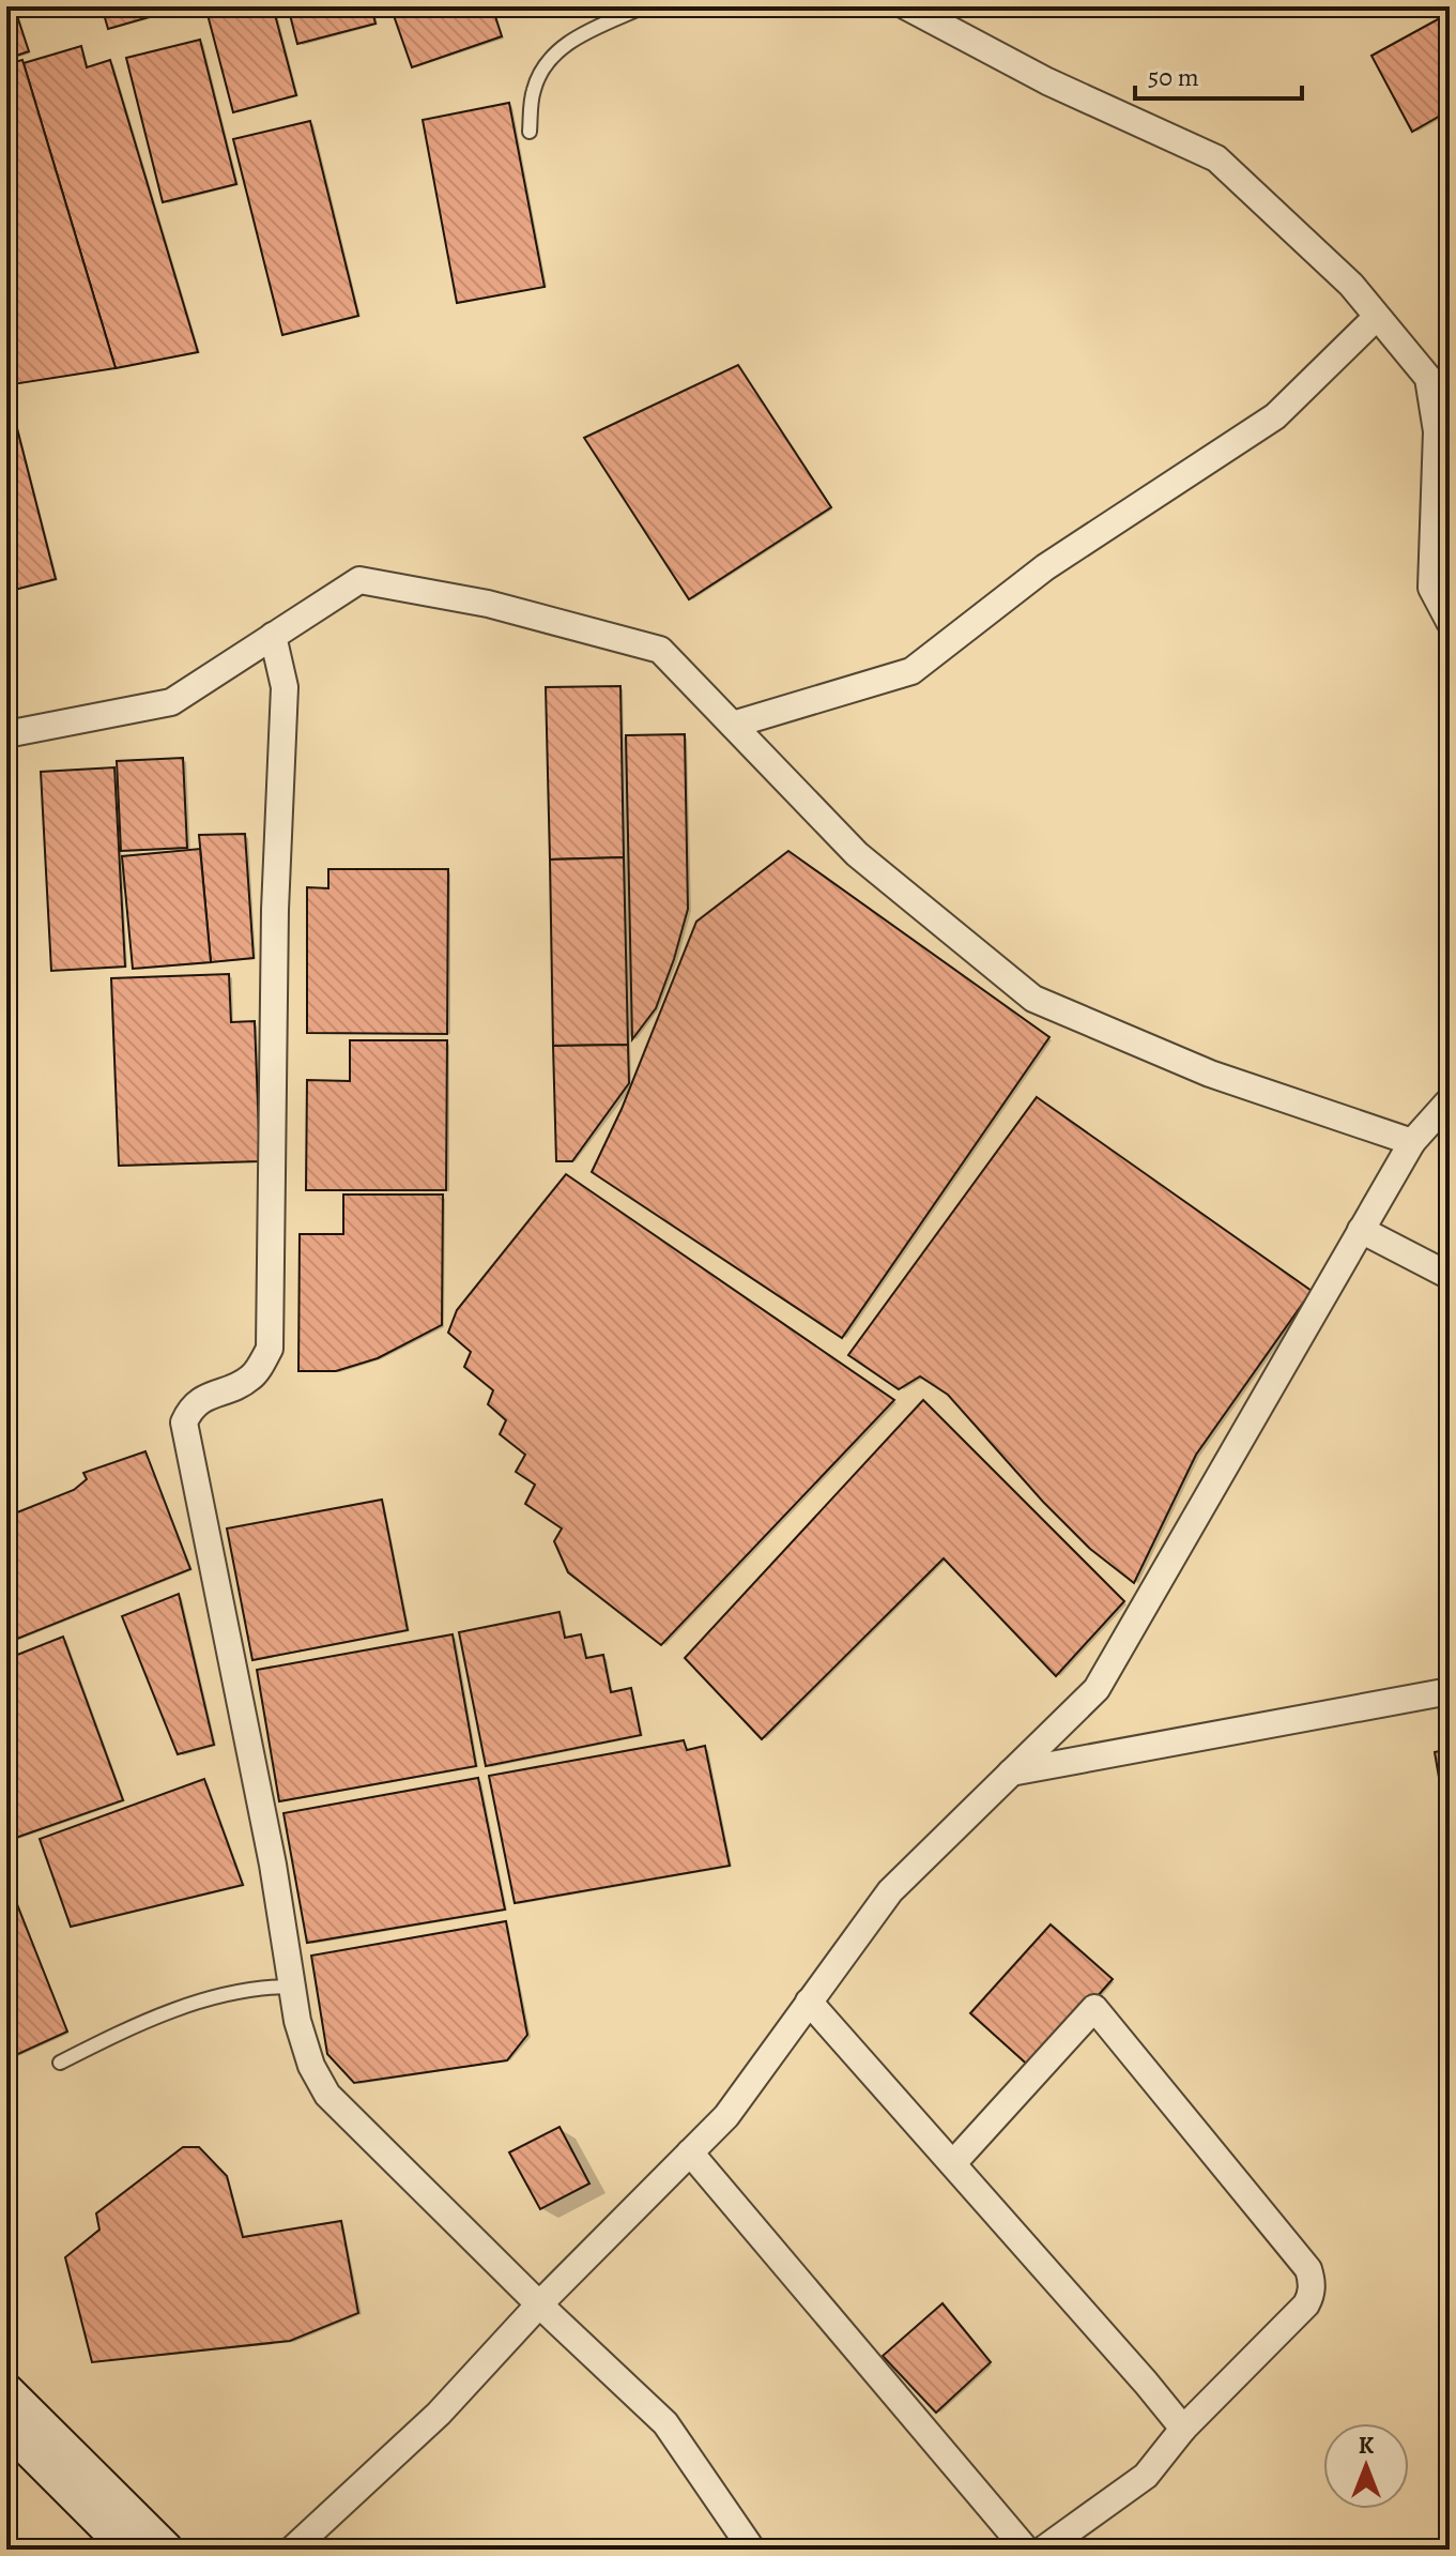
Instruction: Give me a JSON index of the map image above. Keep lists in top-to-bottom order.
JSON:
{
  "scale_bar": "50 m",
  "north": "top"
}
